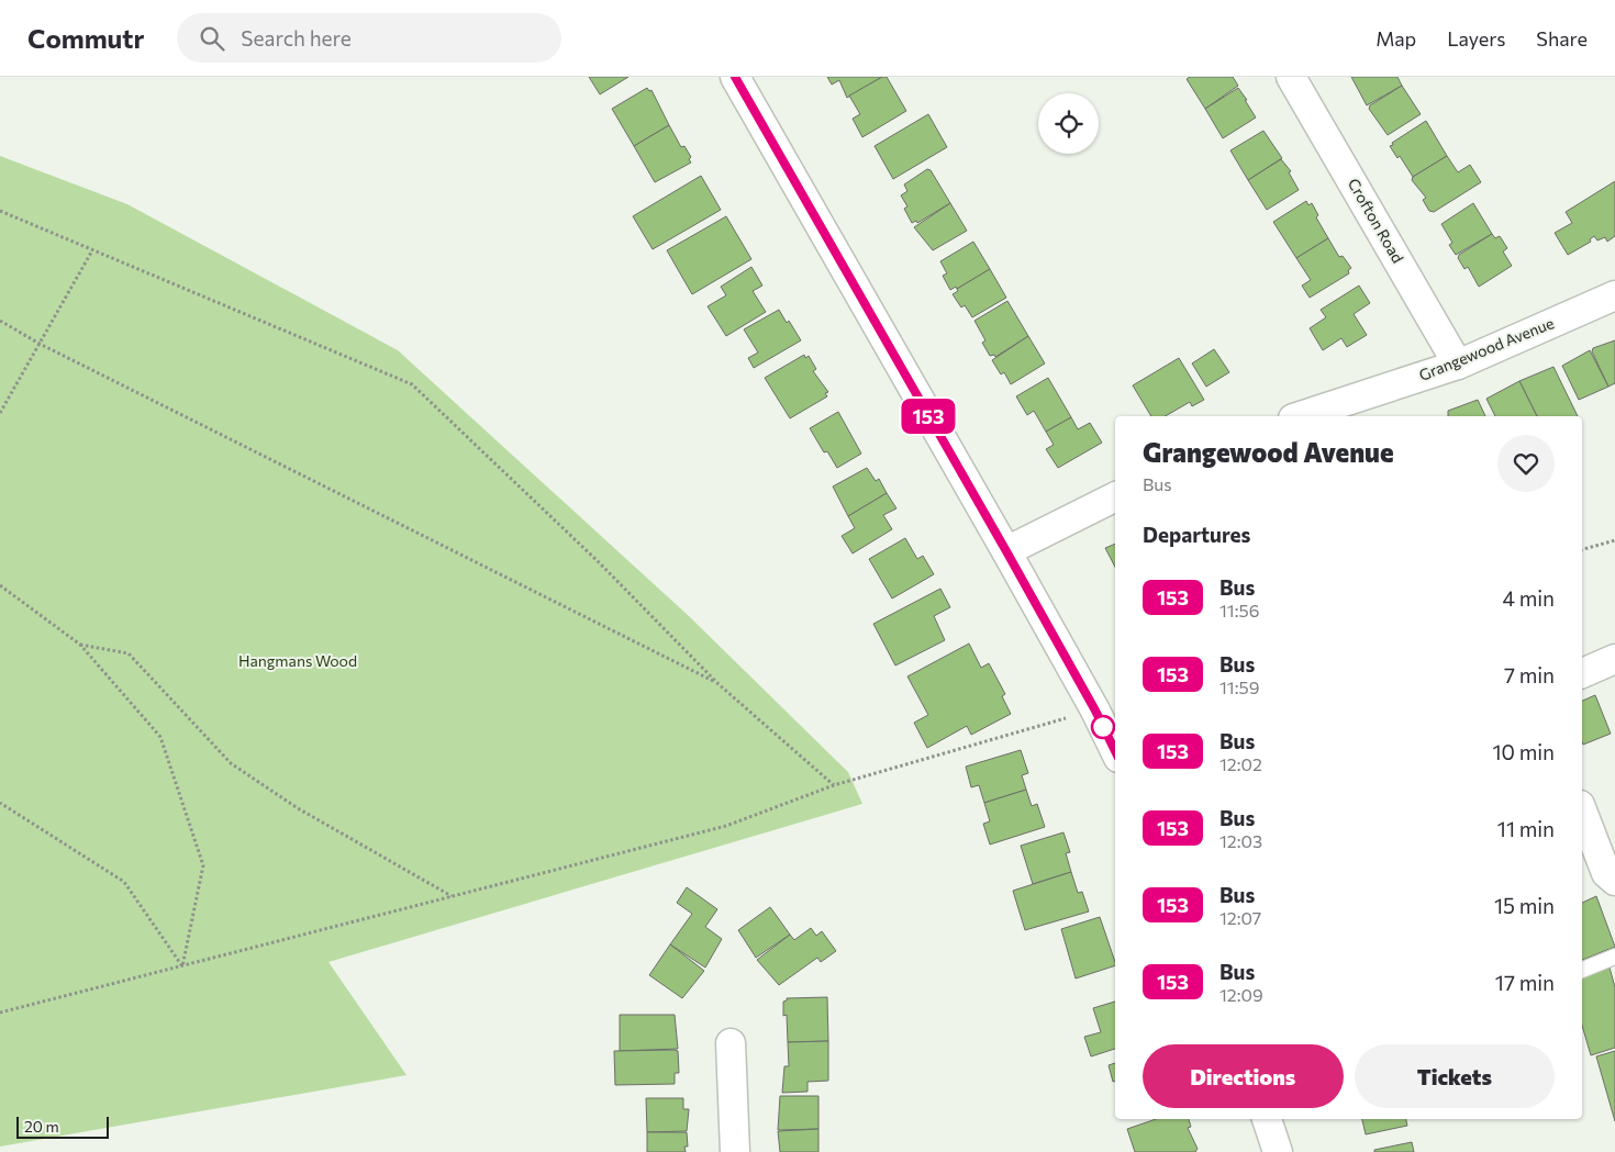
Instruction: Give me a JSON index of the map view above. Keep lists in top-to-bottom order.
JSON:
{
  "streets": {
    "street": ["Crofton Road", "Grangewood Avenue"]
  },
  "crossings": [
    ["Crofton Road", "Grangewood Avenue"]
  ],
  "parks": ["Hangmans Wood"],
  "lines": ["bus line 153"],
  "scale_bar": "20 m",
  "page": {
    "header": "Commutr",
    "search": "Search here",
    "nav": ["Map", "Layers", "Share"],
    "on_map": "153",
    "heading": [
      ["Grangewood Avenue", "Bus"],
      "Departures"
    ],
    "list": [
      {
        "mark": "153",
        "name": "Bus",
        "note": "11:56",
        "value": "4 min"
      },
      {
        "mark": "153",
        "name": "Bus",
        "note": "11:59",
        "value": "7 min"
      },
      {
        "mark": "153",
        "name": "Bus",
        "note": "12:02",
        "value": "10 min"
      },
      {
        "mark": "153",
        "name": "Bus",
        "note": "12:03",
        "value": "11 min"
      },
      {
        "mark": "153",
        "name": "Bus",
        "note": "12:07",
        "value": "15 min"
      },
      {
        "mark": "153",
        "name": "Bus",
        "note": "12:09",
        "value": "17 min"
      }
    ],
    "buttons": ["Directions", "Tickets"],
    "scale": "20 m"
  }
}
